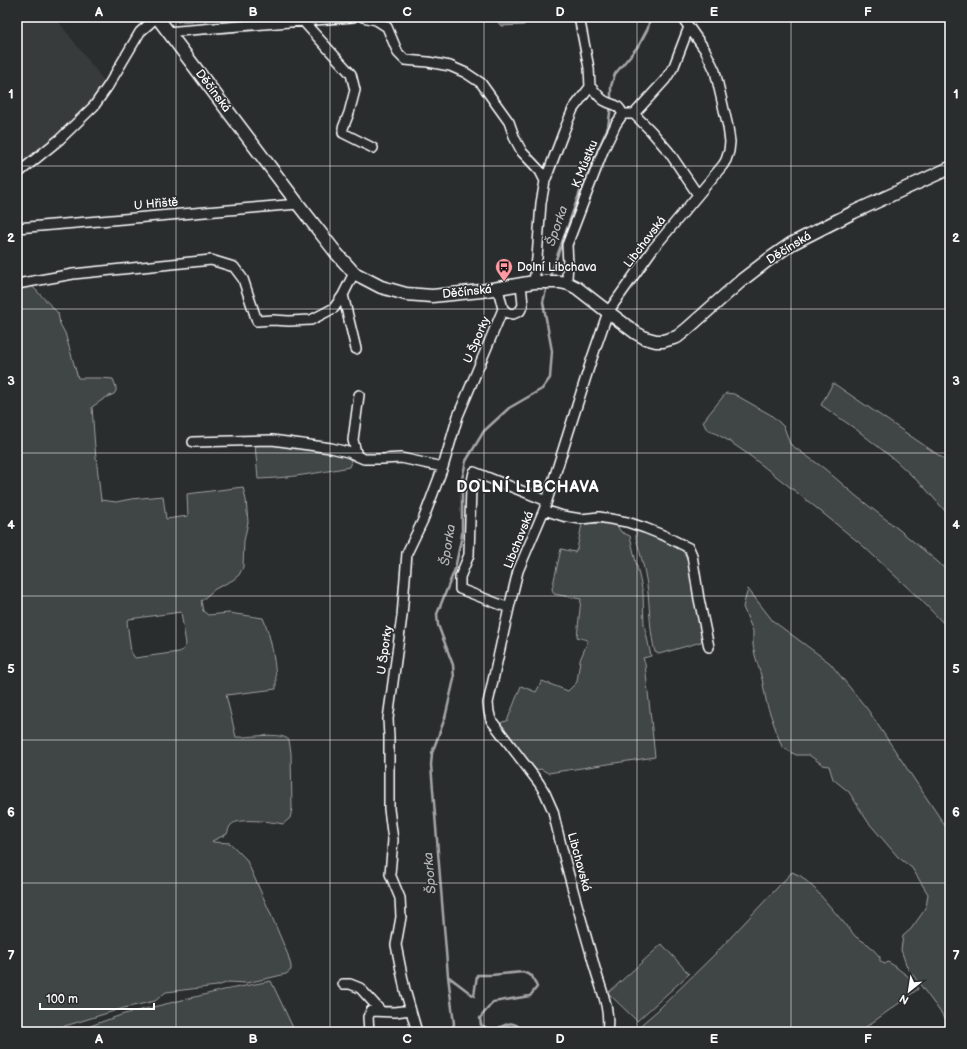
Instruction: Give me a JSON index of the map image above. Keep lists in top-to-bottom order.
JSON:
{
  "streets": {
    "main road": ["Děčínská"],
    "street": [
      "K Můstku",
      "U Hřiště",
      "Libchavská",
      "U Šporky"
    ]
  },
  "crossings": [
    ["Děčínská", "K Můstku"],
    ["Děčínská", "U Hřiště"],
    ["Děčínská", "Libchavská"]
  ],
  "districts": ["DOLNÍ LIBCHAVA"],
  "water": ["Šporka"],
  "places": {
    "bus stop": ["Dolní Libchava"]
  },
  "scale_bar": "100 m",
  "north": "bottom left",
  "grid": {
    "columns": [
      "A",
      "B",
      "C",
      "D",
      "E",
      "F"
    ],
    "rows": [
      "1",
      "2",
      "3",
      "4",
      "5",
      "6",
      "7"
    ]
  }
}
